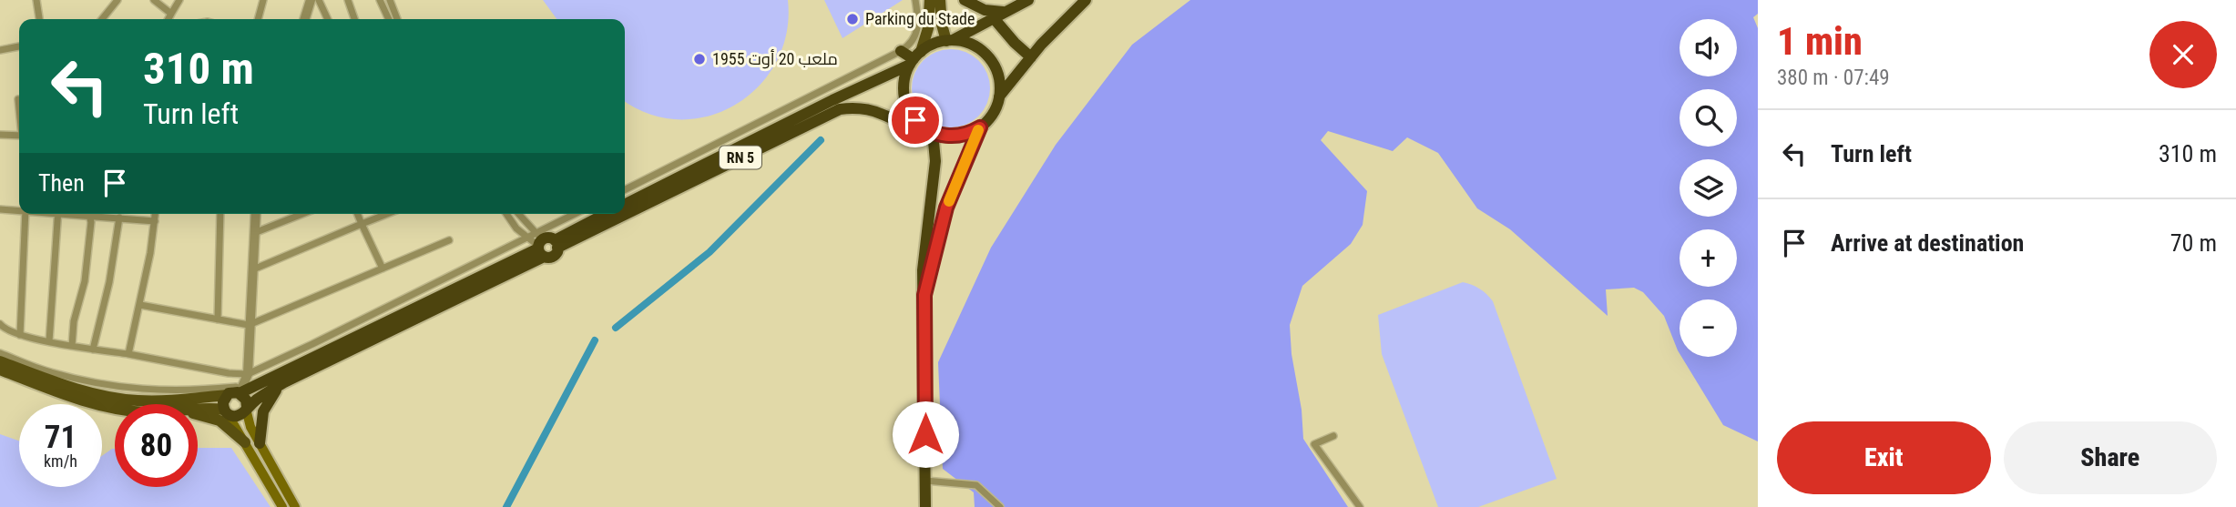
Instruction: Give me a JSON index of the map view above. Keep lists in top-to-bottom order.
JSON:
{
  "streets": {
    "highway": ["RN 5"]
  },
  "places": ["Parking du Stade", "ملعب 20 أوت 1955"],
  "page": {
    "heading": ["1 min", "380 m · 07:49"],
    "map_buttons": ["+", "−"],
    "turn": ["310 m", "Turn left"],
    "list": [
      {
        "name": "Turn left",
        "value": "310 m"
      },
      {
        "name": "Arrive at destination",
        "value": "70 m"
      }
    ],
    "then": "Then",
    "speed": "71 km/h",
    "limit": "80",
    "buttons": ["Exit", "Share"]
  }
}
